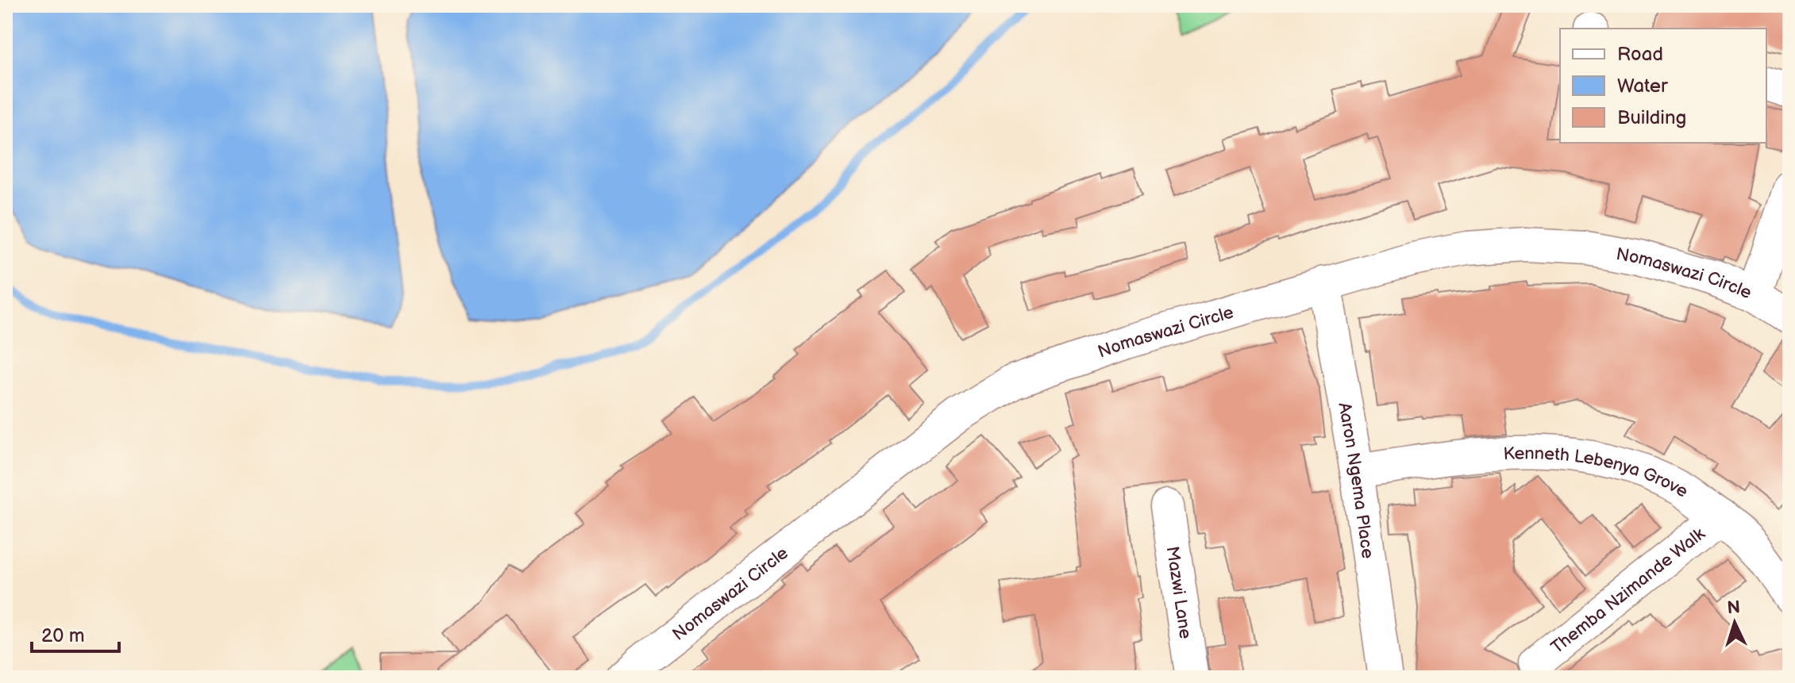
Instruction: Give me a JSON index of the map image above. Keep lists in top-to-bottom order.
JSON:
{
  "streets": {
    "street": [
      "Nomaswazi Circle",
      "Kenneth Lebenya Grove",
      "Aaron Ngema Place",
      "Themba Nzimande Walk",
      "Mazwi Lane"
    ]
  },
  "crossings": [
    ["Nomaswazi Circle", "Aaron Ngema Place"],
    ["Kenneth Lebenya Grove", "Aaron Ngema Place"],
    ["Kenneth Lebenya Grove", "Themba Nzimande Walk"]
  ],
  "legend": ["Road", "Water", "Building"],
  "scale_bar": "20 m",
  "north": "top"
}
